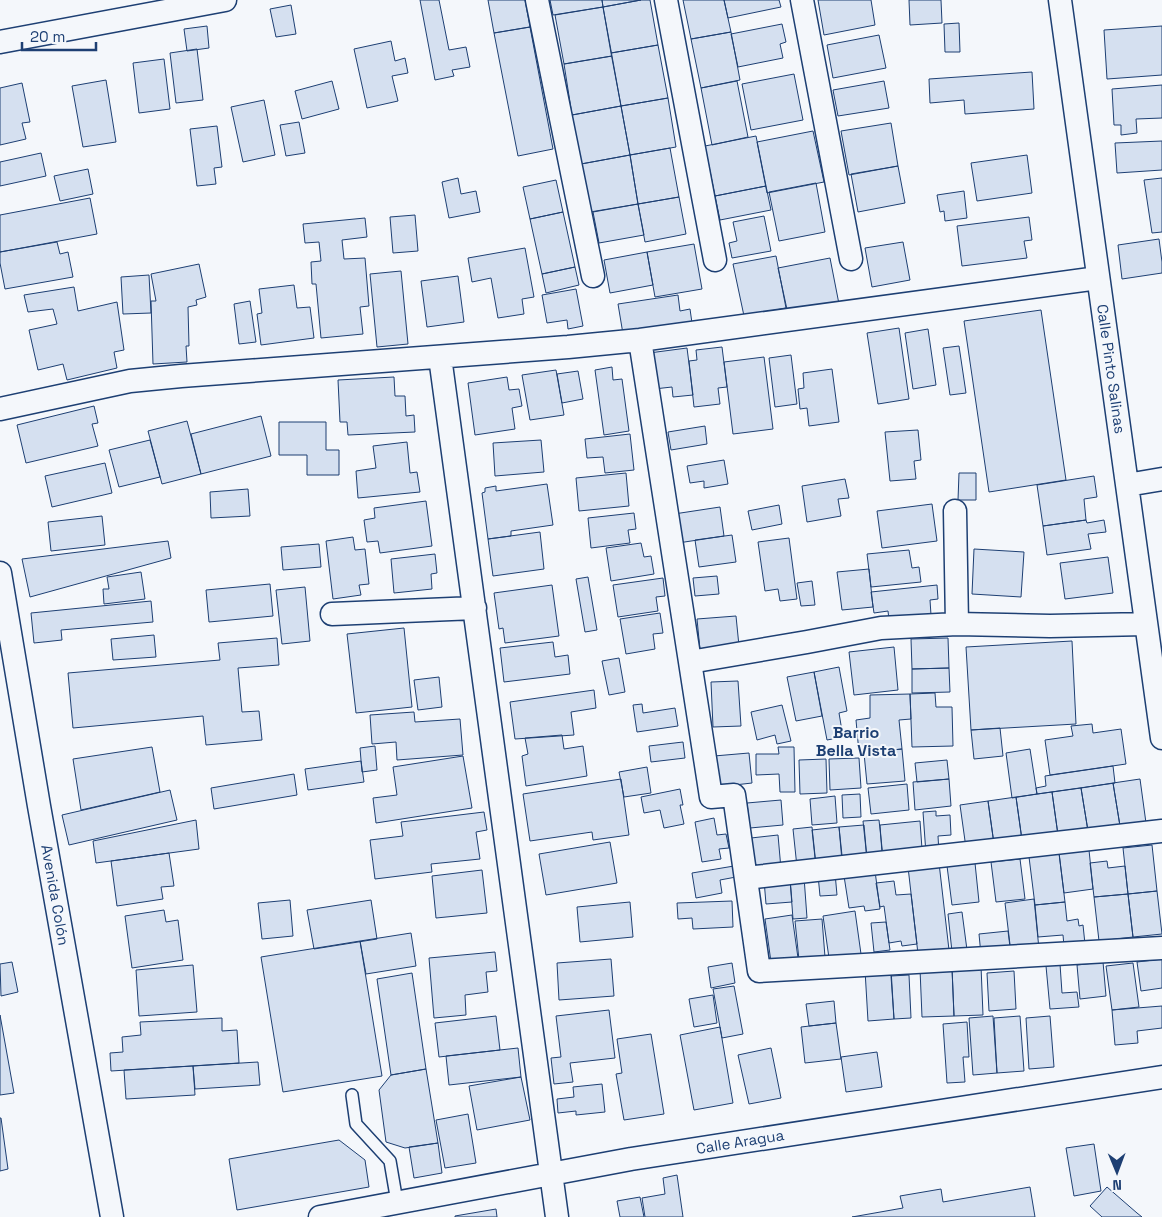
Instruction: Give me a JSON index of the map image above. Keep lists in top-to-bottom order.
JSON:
{
  "streets": {
    "street": ["Calle Pinto Salinas", "Avenida Colón", "Calle Aragua"]
  },
  "districts": ["Barrio Bella Vista"],
  "scale_bar": "20 m",
  "north": "bottom"
}
